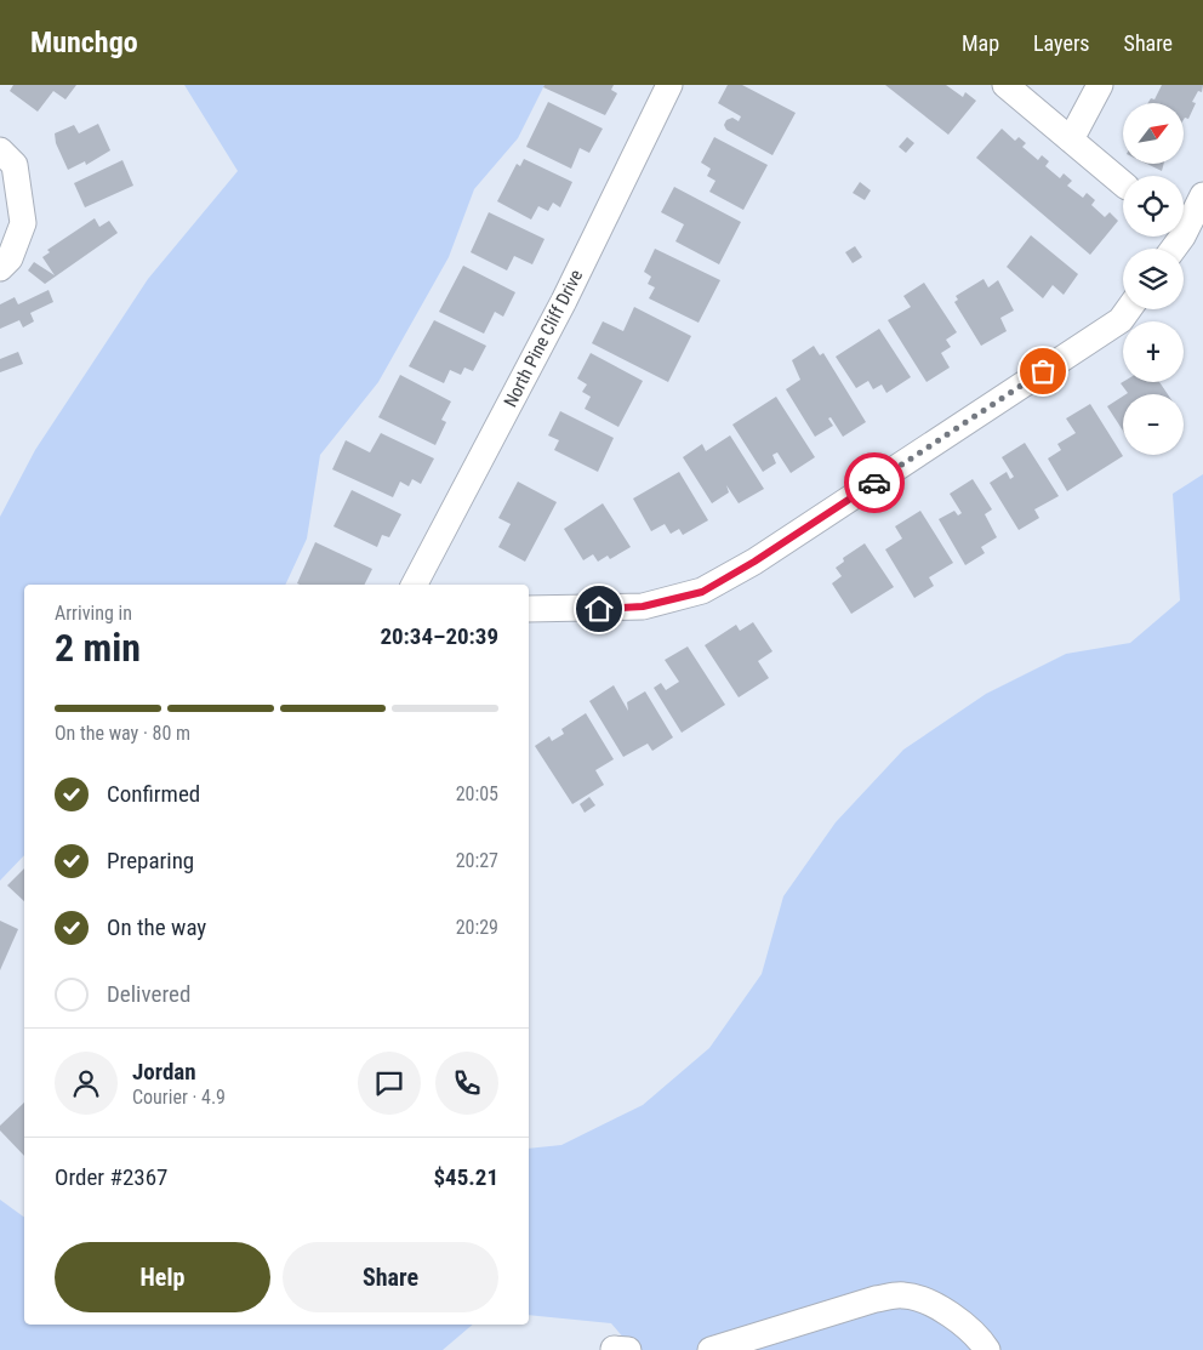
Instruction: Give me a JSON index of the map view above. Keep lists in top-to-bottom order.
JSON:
{
  "streets": {
    "street": ["North Pine Cliff Drive"]
  },
  "north": "top right",
  "page": {
    "header": "Munchgo",
    "nav": ["Map", "Layers", "Share"],
    "map_buttons": ["+", "−"],
    "heading": ["2 min", "Arriving in", "20:34–20:39"],
    "panel": [
      "Jordan",
      "Courier · 4.9",
      "Order #2367",
      "$45.21"
    ],
    "bar": "On the way · 80 m",
    "list": [
      ["Confirmed", "20:05"],
      ["Preparing", "20:27"],
      ["On the way", "20:29"],
      "Delivered"
    ],
    "buttons": ["Help", "Share"]
  }
}
